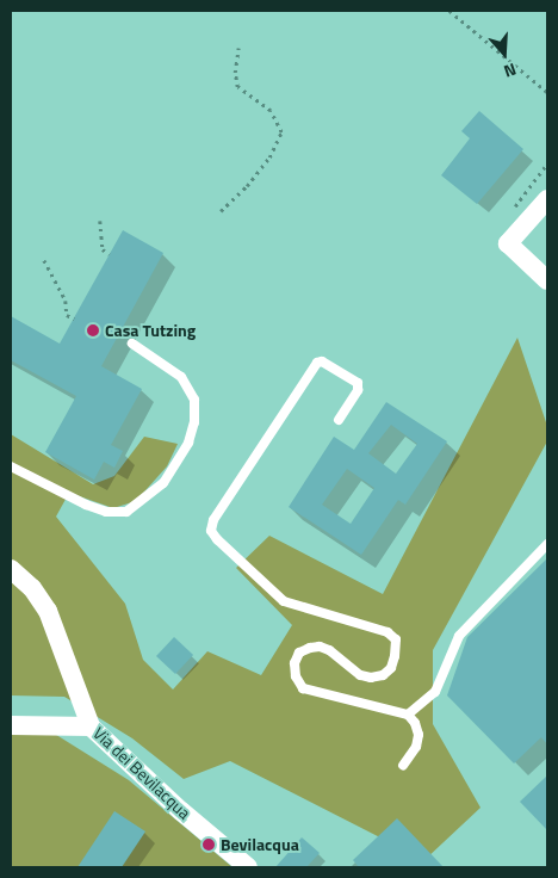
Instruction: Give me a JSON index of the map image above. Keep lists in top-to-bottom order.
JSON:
{
  "streets": {
    "street": ["Via dei Bevilacqua"]
  },
  "places": ["Casa Tutzing", "Bevilacqua"],
  "north": "bottom"
}
